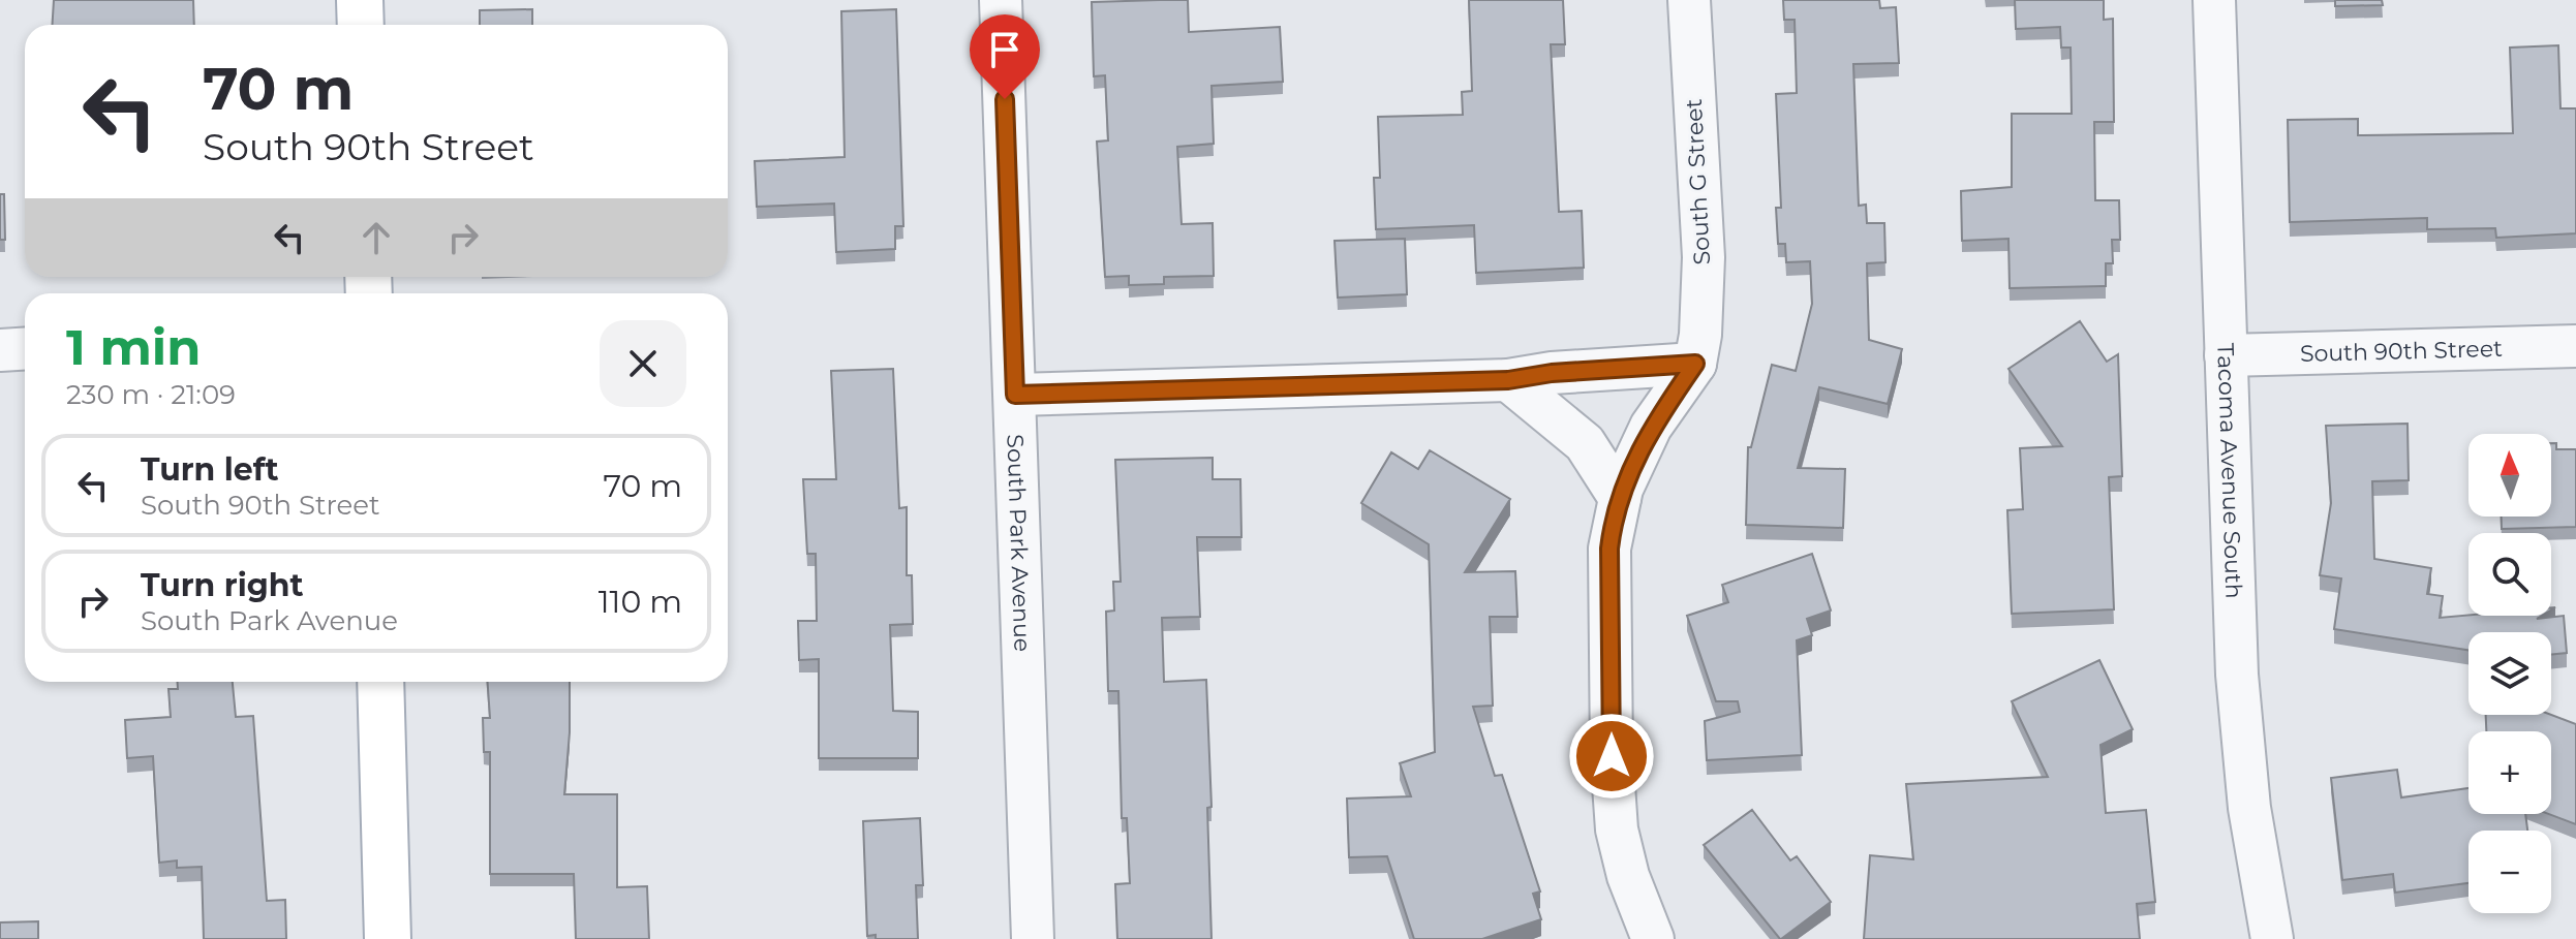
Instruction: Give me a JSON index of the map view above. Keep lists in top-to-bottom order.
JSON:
{
  "streets": {
    "street": [
      "South G Street",
      "South 90th Street",
      "Tacoma Avenue South",
      "South Park Avenue"
    ]
  },
  "crossings": [
    ["South 90th Street", "Tacoma Avenue South"]
  ],
  "north": "top",
  "page": {
    "turn": ["70 m", "South 90th Street"],
    "heading": ["1 min", "230 m · 21:09"],
    "map_buttons": ["+", "−"],
    "list": [
      {
        "name": "Turn left",
        "note": "South 90th Street",
        "value": "70 m"
      },
      {
        "name": "Turn right",
        "note": "South Park Avenue",
        "value": "110 m"
      }
    ]
  }
}
